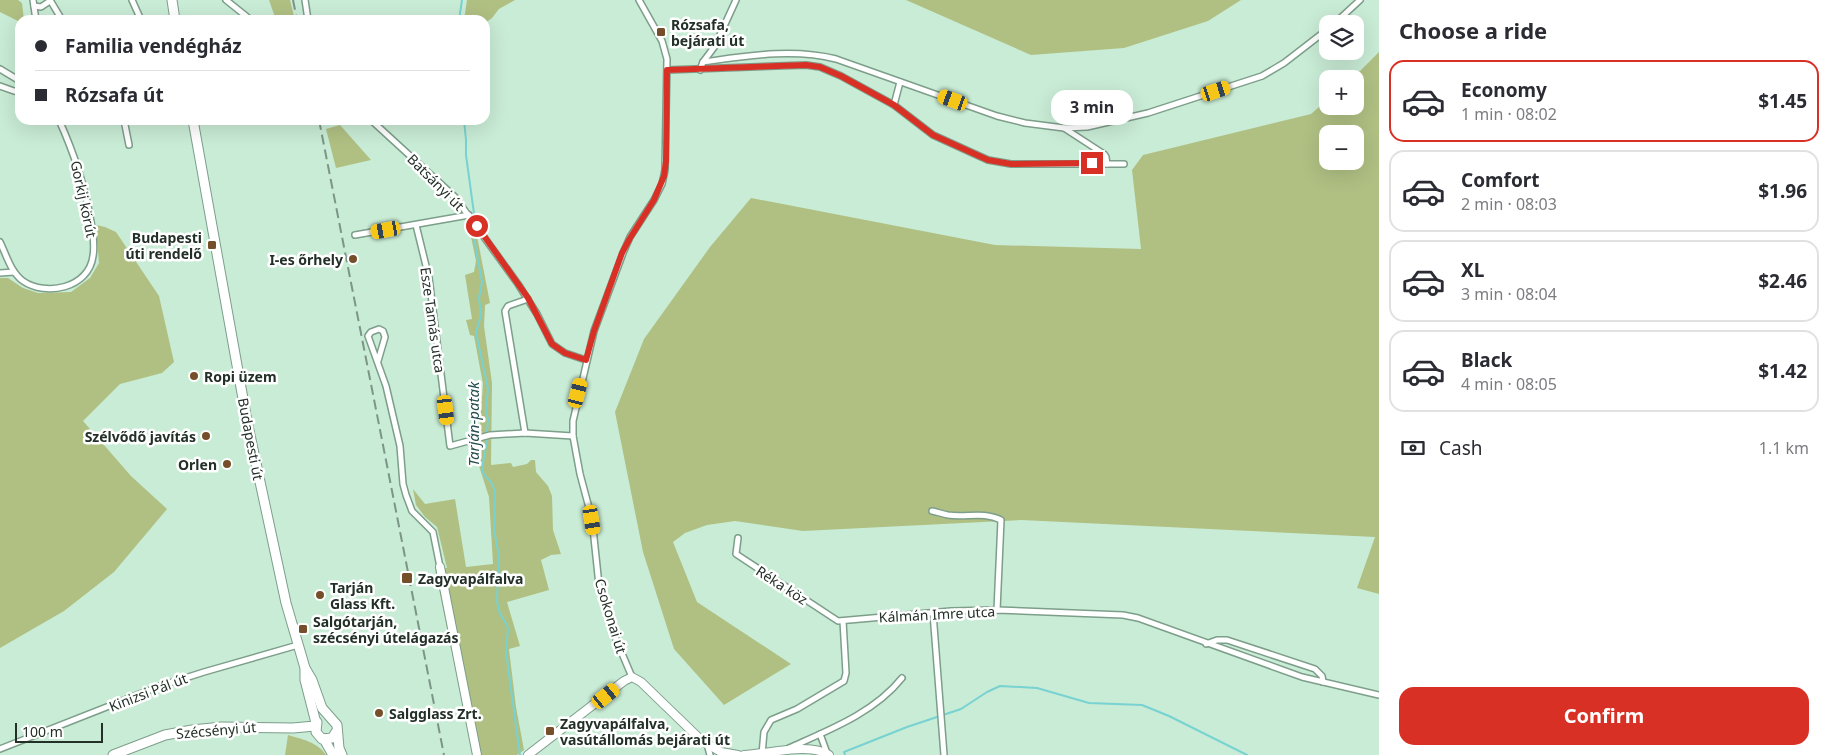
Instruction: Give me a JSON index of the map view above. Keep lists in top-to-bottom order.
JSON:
{
  "streets": {
    "main road": ["Budapesti út", "Szécsényi út"],
    "street": [
      "Batsányi út",
      "Gorkij körút",
      "Esze Tamás utca",
      "Réka köz",
      "Kálmán Imre utca",
      "Csokonai út",
      "Kinizsi Pál út"
    ]
  },
  "crossings": [
    ["Batsányi út", "Csokonai út"],
    ["Budapesti út", "Kinizsi Pál út"],
    ["Budapesti út", "Szécsényi út"],
    ["Réka köz", "Kálmán Imre utca"]
  ],
  "water": ["Tarján-patak"],
  "places": {
    "transit": [
      "Rózsafa, bejárati út",
      "Budapesti úti rendelő",
      "Zagyvapálfalva",
      "Salgótarján, szécsényi útelágazás",
      "Zagyvapálfalva, vasútállomás bejárati út"
    ],
    "other": [
      "I-es őrhely",
      "Ropi üzem",
      "Szélvődő javítás",
      "Orlen",
      "Tarján Glass Kft.",
      "Salgglass Zrt."
    ]
  },
  "scale_bar": "100 m",
  "page": {
    "heading": "Choose a ride",
    "map_buttons": ["+", "−"],
    "banner": ["Familia vendégház", "Rózsafa út"],
    "list": [
      {
        "name": "Economy",
        "note": "1 min · 08:02",
        "value": "$1.45"
      },
      {
        "name": "Comfort",
        "note": "2 min · 08:03",
        "value": "$1.96"
      },
      {
        "name": "XL",
        "note": "3 min · 08:04",
        "value": "$2.46"
      },
      {
        "name": "Black",
        "note": "4 min · 08:05",
        "value": "$1.42"
      }
    ],
    "bubble": "3 min",
    "pay": ["Cash", "1.1 km"],
    "buttons": "Confirm",
    "scale": "100 m"
  }
}
